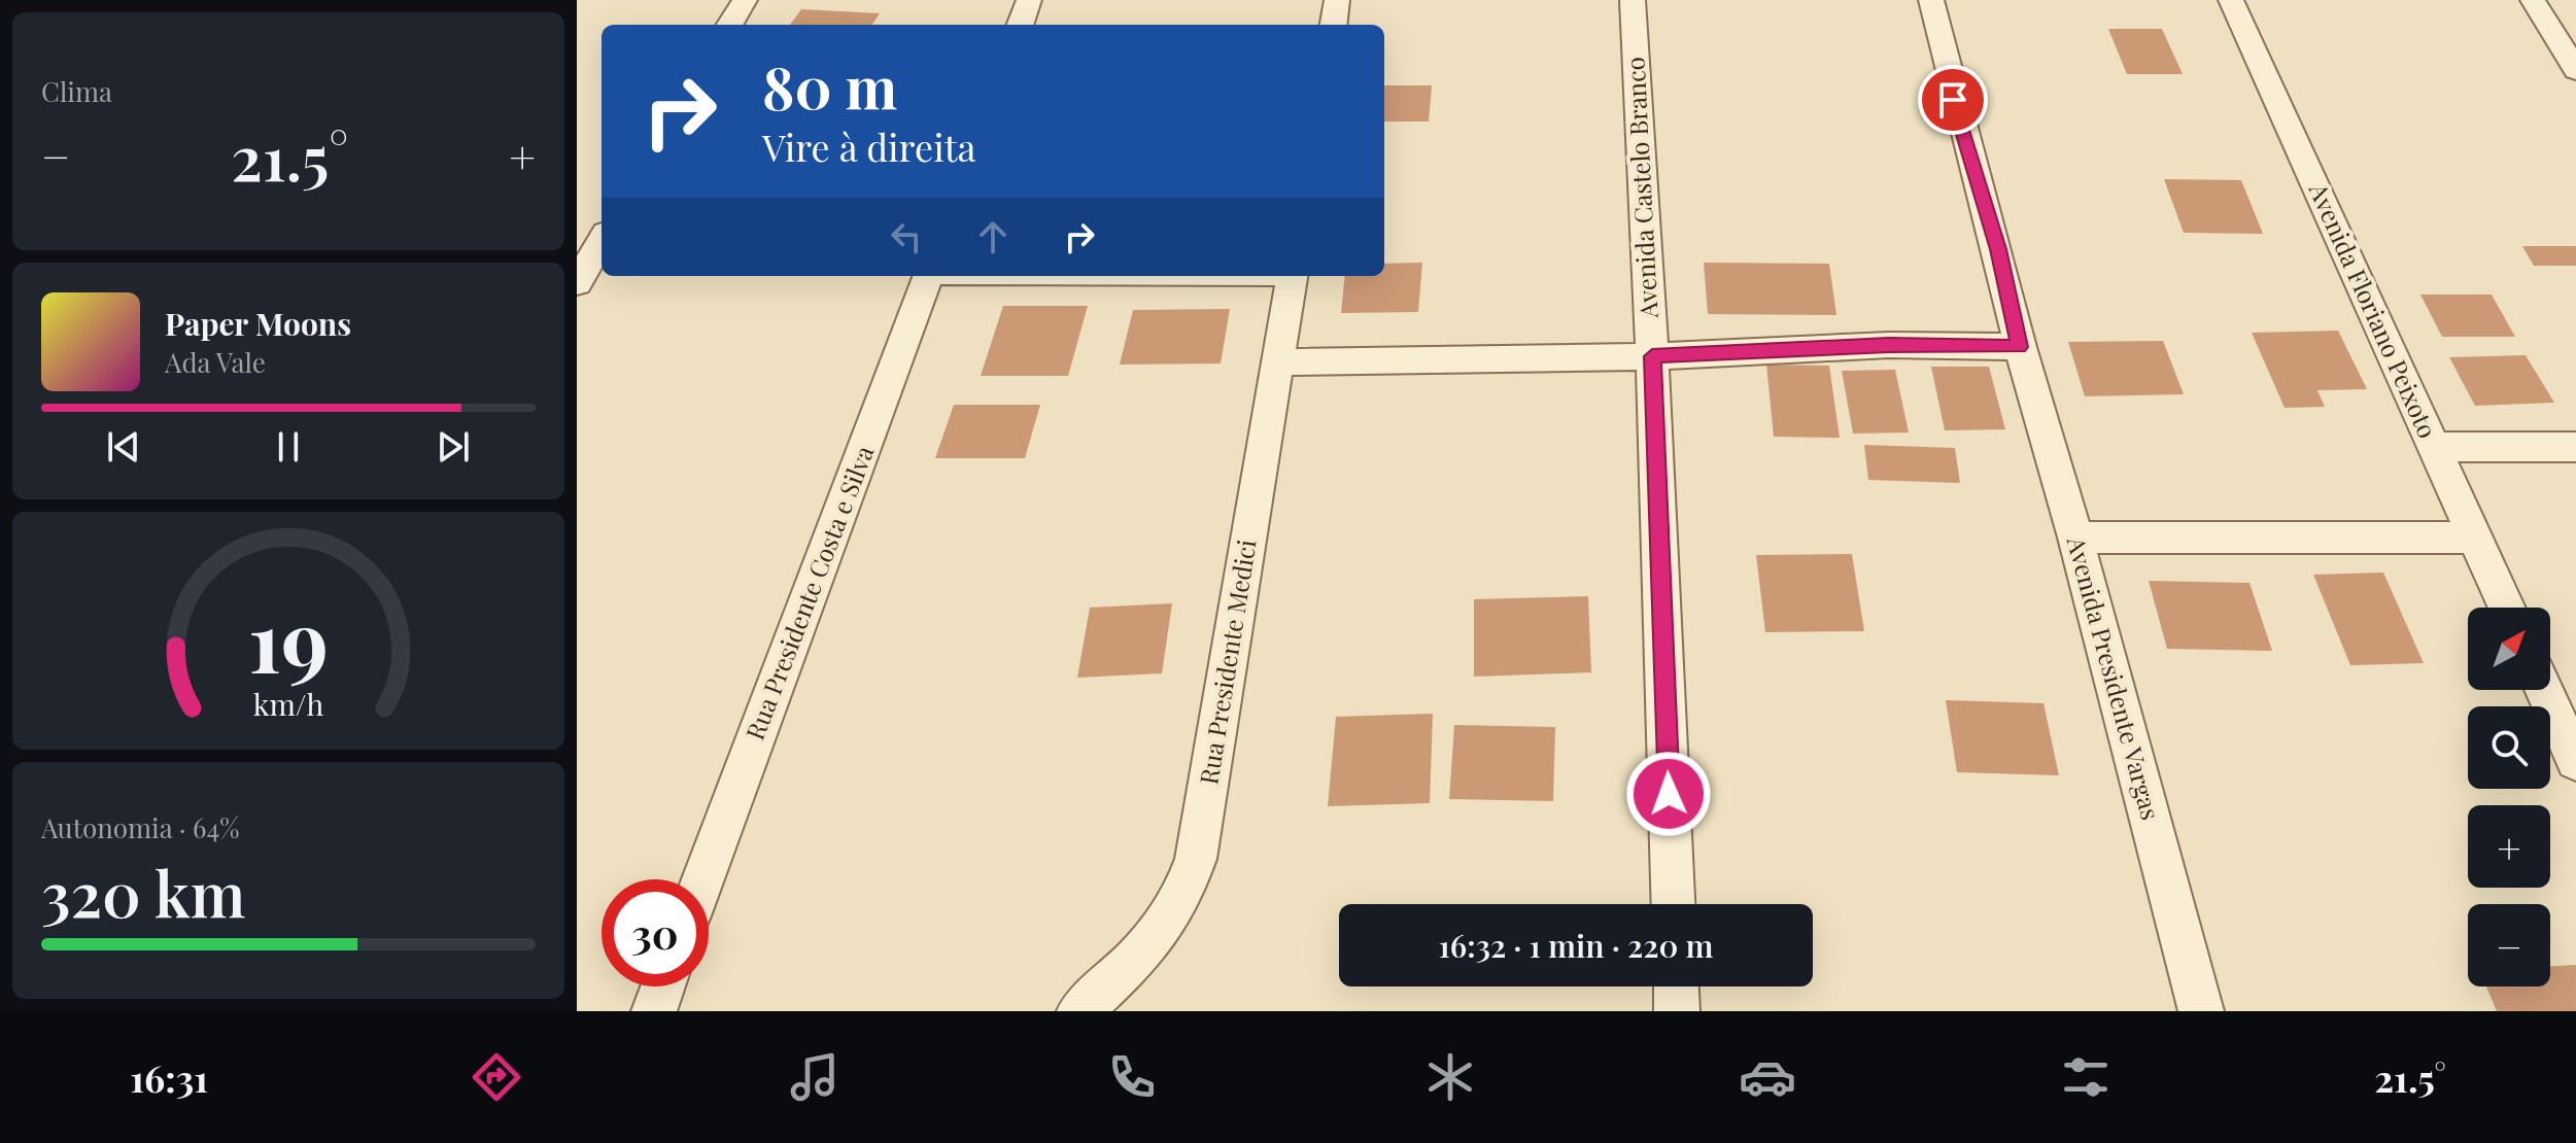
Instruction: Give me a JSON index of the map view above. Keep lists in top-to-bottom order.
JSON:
{
  "streets": {
    "street": [
      "Avenida Castelo Branco",
      "Avenida Floriano Peixoto",
      "Rua Presidente Costa e Silva",
      "Rua Presidente Medici",
      "Avenida Presidente Vargas"
    ]
  },
  "north": "top right",
  "page": {
    "tile": [
      "Clima",
      ["Autonomia · 64%", "320 km"]
    ],
    "turn": ["80 m", "Vire à direita"],
    "heat": ["−", "21.5°", "+"],
    "song": ["Paper Moons", "Ada Vale"],
    "map_buttons": ["+", "−"],
    "limit": "30",
    "trip": "16:32 · 1 min · 220 m",
    "tabs": ["16:31", "21.5°"],
    "gauge": ["19", "km/h"]
  }
}
